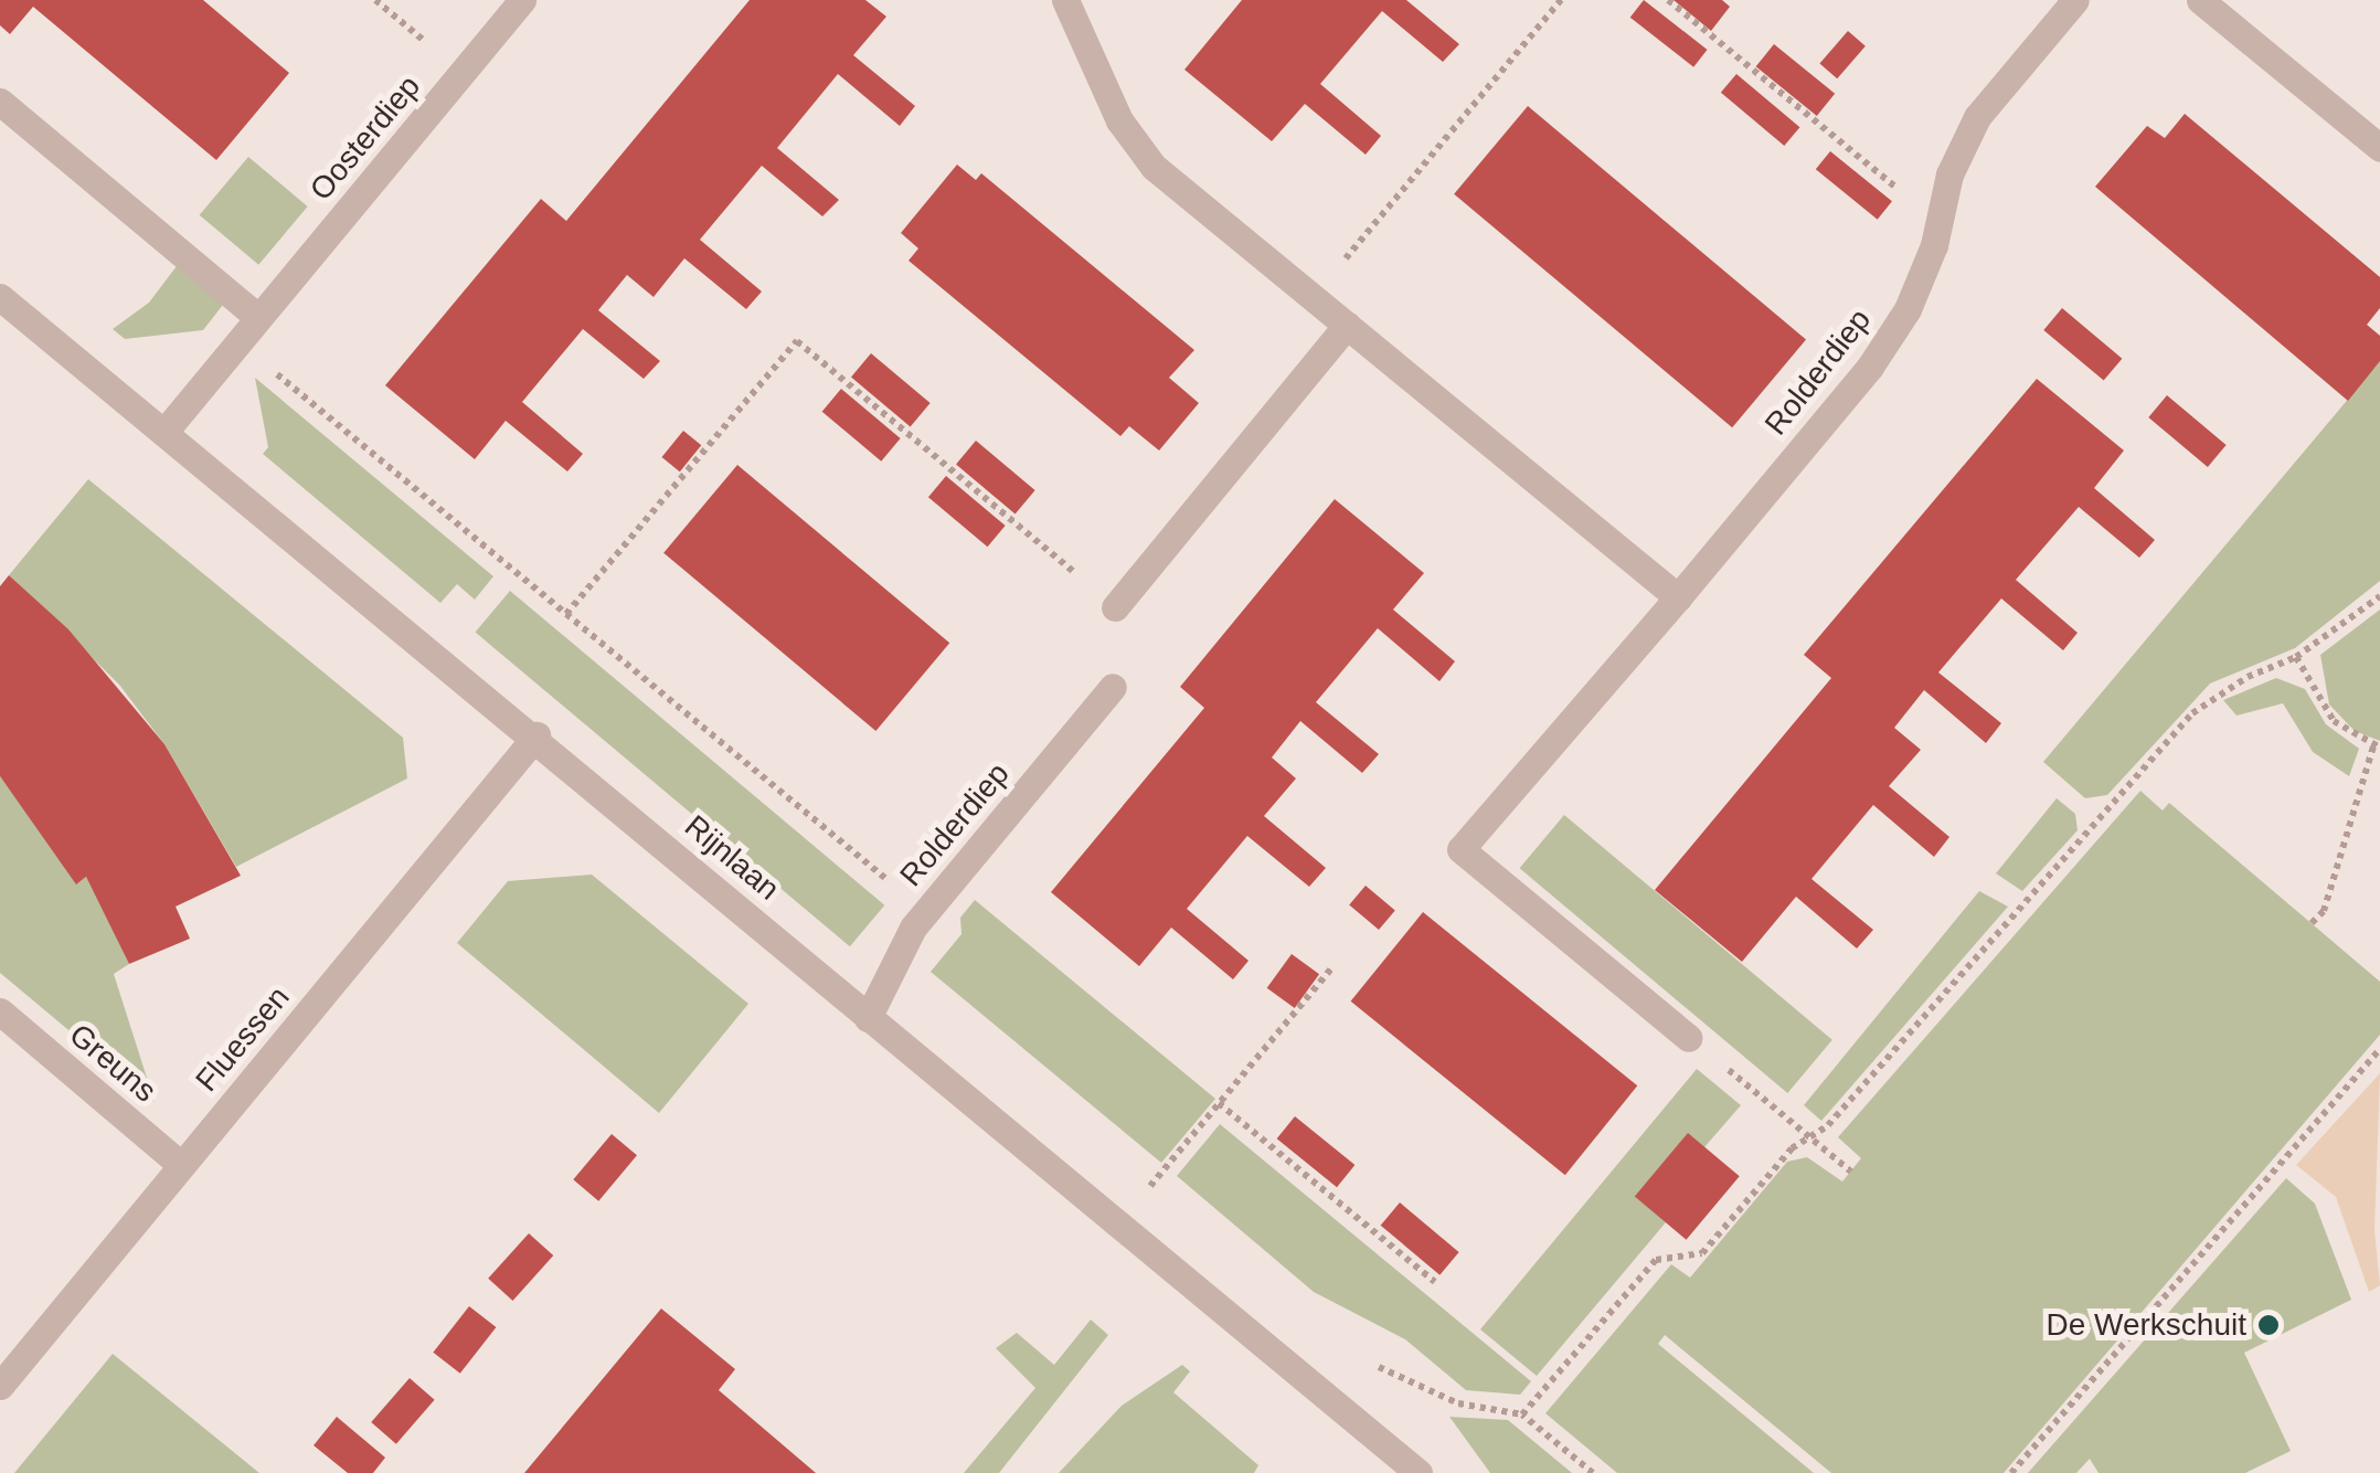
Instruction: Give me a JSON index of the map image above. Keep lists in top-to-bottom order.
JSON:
{
  "streets": {
    "street": [
      "Oosterdiep",
      "Rolderdiep",
      "Rijnlaan",
      "Fluessen",
      "Greuns"
    ]
  },
  "crossings": [
    ["Oosterdiep", "Rijnlaan"],
    ["Rolderdiep", "Rijnlaan"],
    ["Rijnlaan", "Fluessen"],
    ["Fluessen", "Greuns"]
  ],
  "places": ["De Werkschuit"]
}
